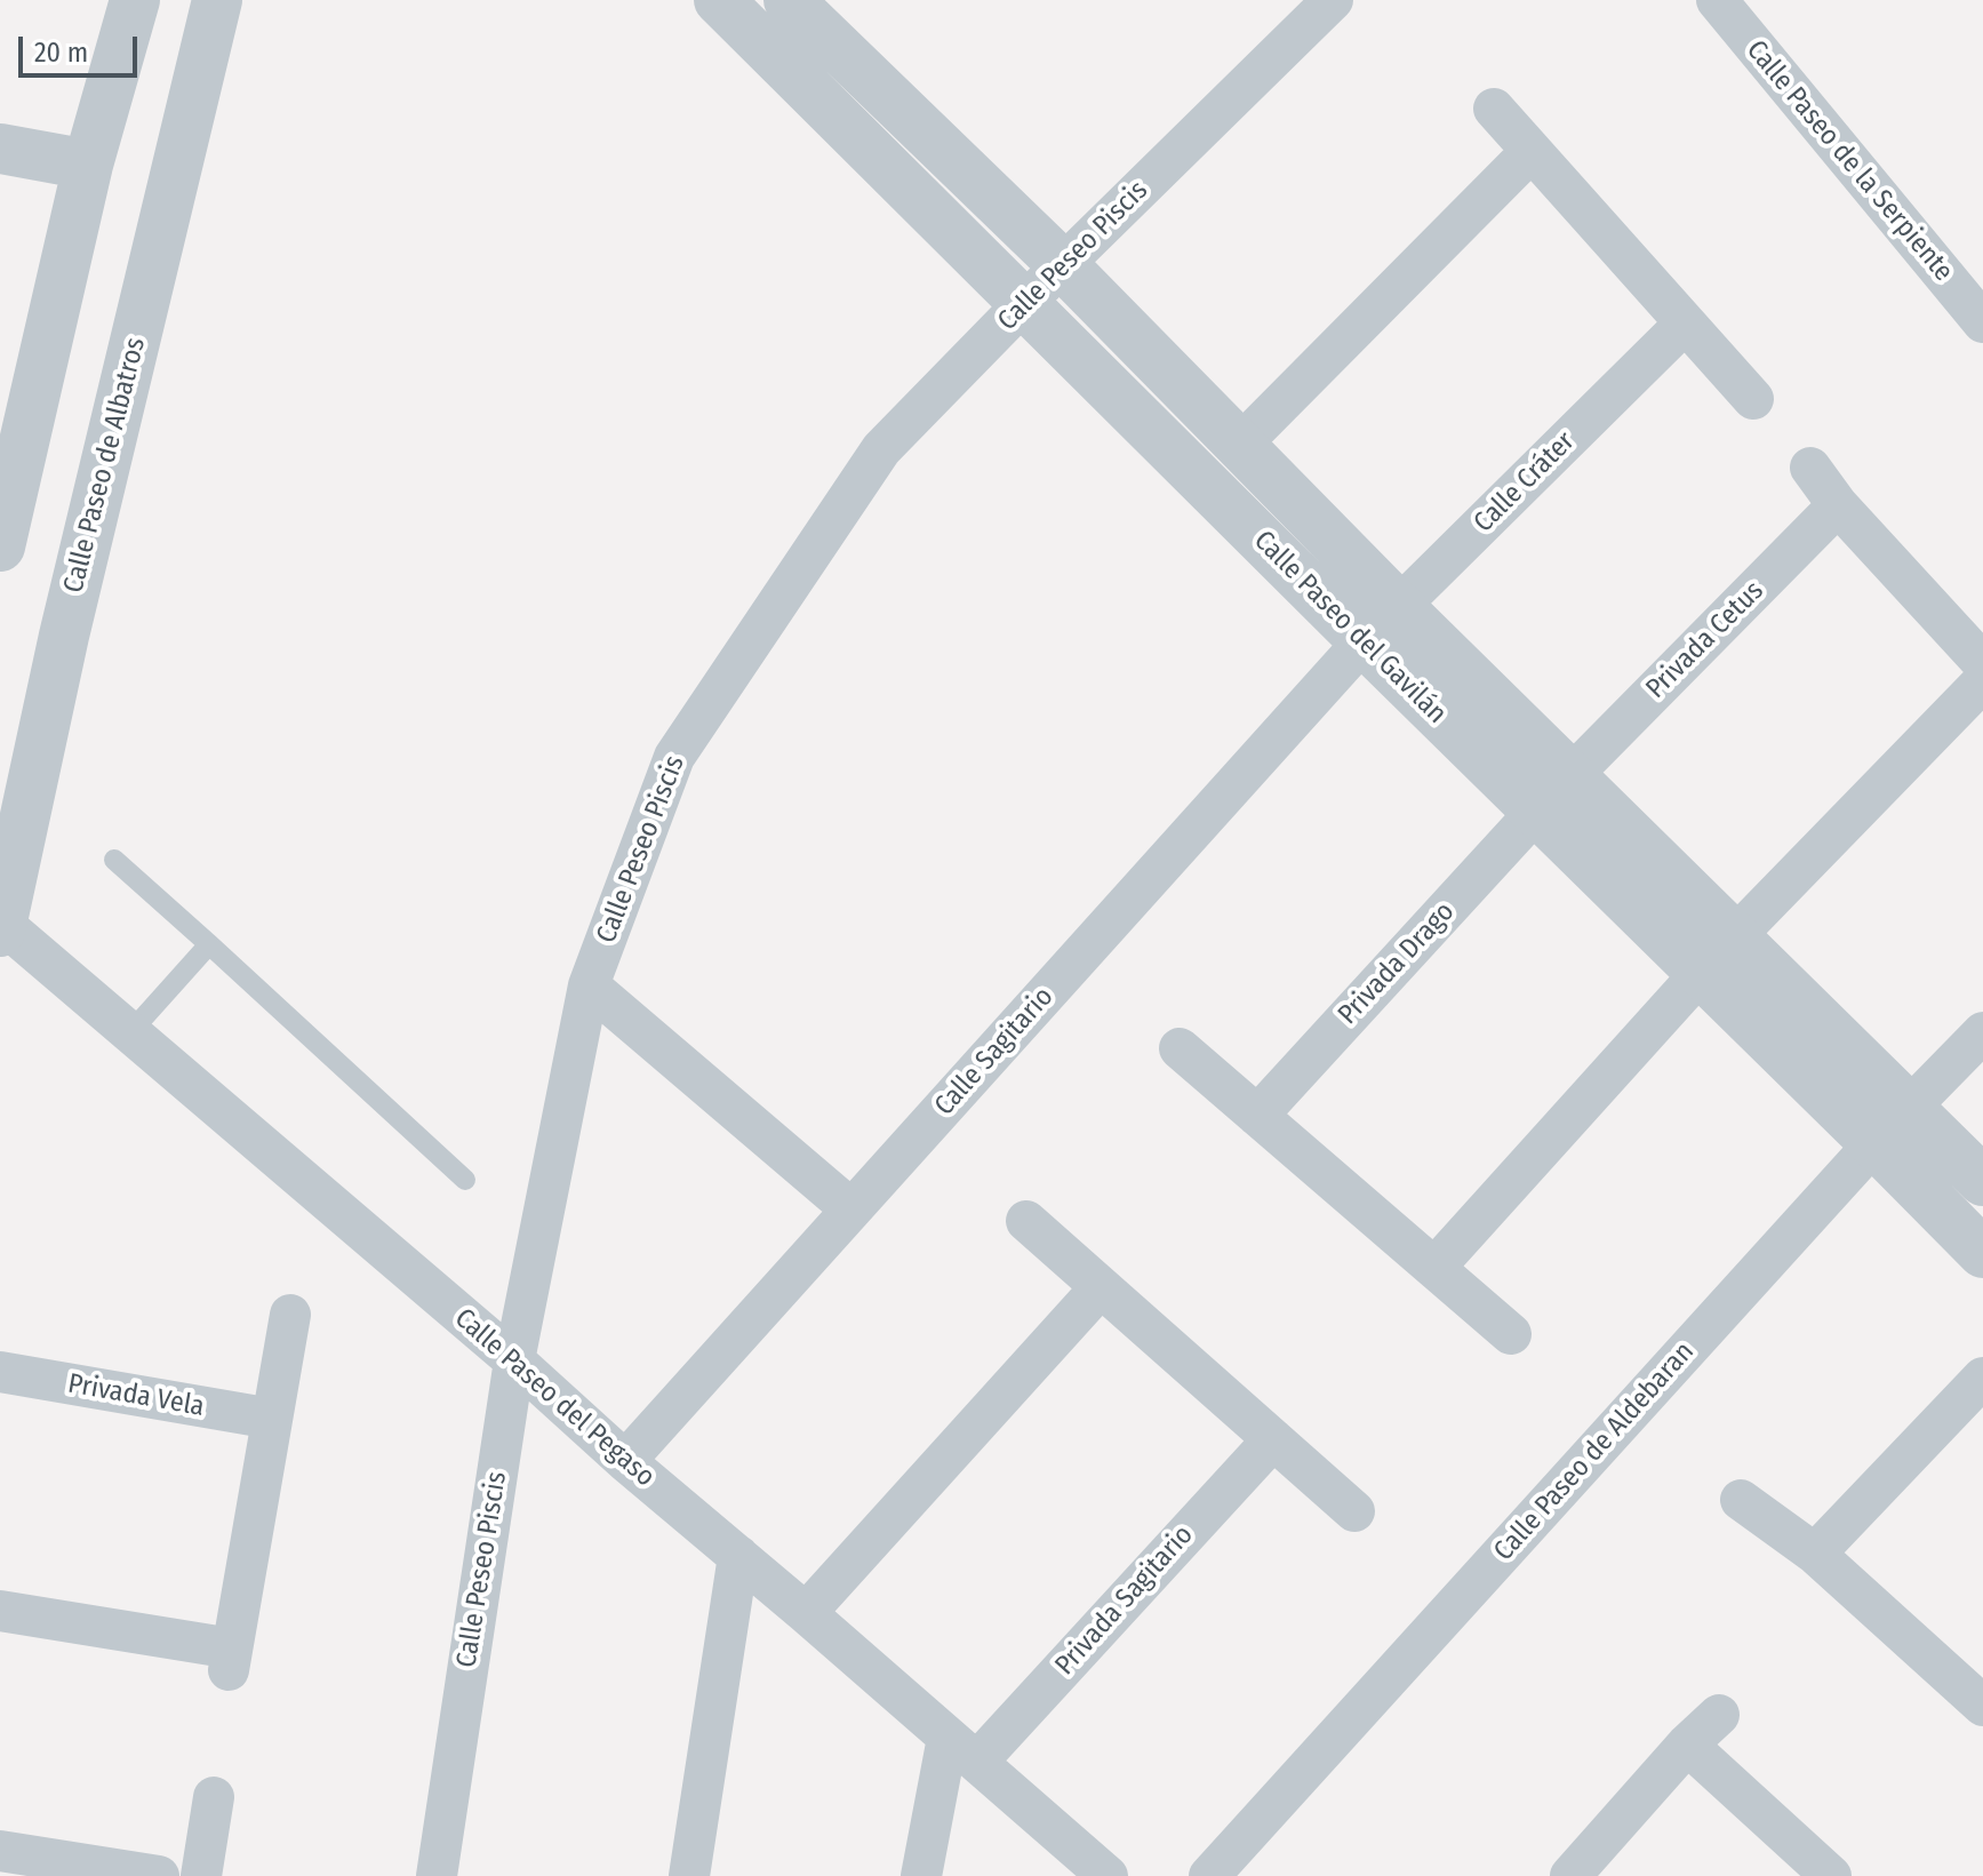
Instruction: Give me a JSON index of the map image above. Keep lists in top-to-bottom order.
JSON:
{
  "streets": {
    "street": [
      "Calle Paseo de la Serpiente",
      "Calle Peseo Piscis",
      "Calle Paseo de Albatros",
      "Calle Cráter",
      "Calle Paseo del Gavilán",
      "Privada Cetus",
      "Privada Drago",
      "Calle Sagitario",
      "Privada Vela",
      "Calle Paseo del Pegaso",
      "Calle Paseo de Aldebaran",
      "Privada Sagitario"
    ]
  },
  "crossings": [
    ["Calle Peseo Piscis", "Calle Paseo del Gavilán"],
    ["Calle Peseo Piscis", "Calle Paseo del Pegaso"],
    ["Calle Paseo de Albatros", "Calle Paseo del Pegaso"],
    ["Calle Cráter", "Calle Paseo del Gavilán"],
    ["Calle Cráter", "Calle Sagitario"],
    ["Calle Paseo del Gavilán", "Privada Cetus"],
    ["Calle Paseo del Gavilán", "Privada Drago"],
    ["Calle Paseo del Gavilán", "Calle Sagitario"],
    ["Calle Paseo del Gavilán", "Calle Paseo de Aldebaran"],
    ["Calle Sagitario", "Calle Paseo del Pegaso"],
    ["Calle Paseo del Pegaso", "Privada Sagitario"]
  ],
  "scale_bar": "20 m"
}
